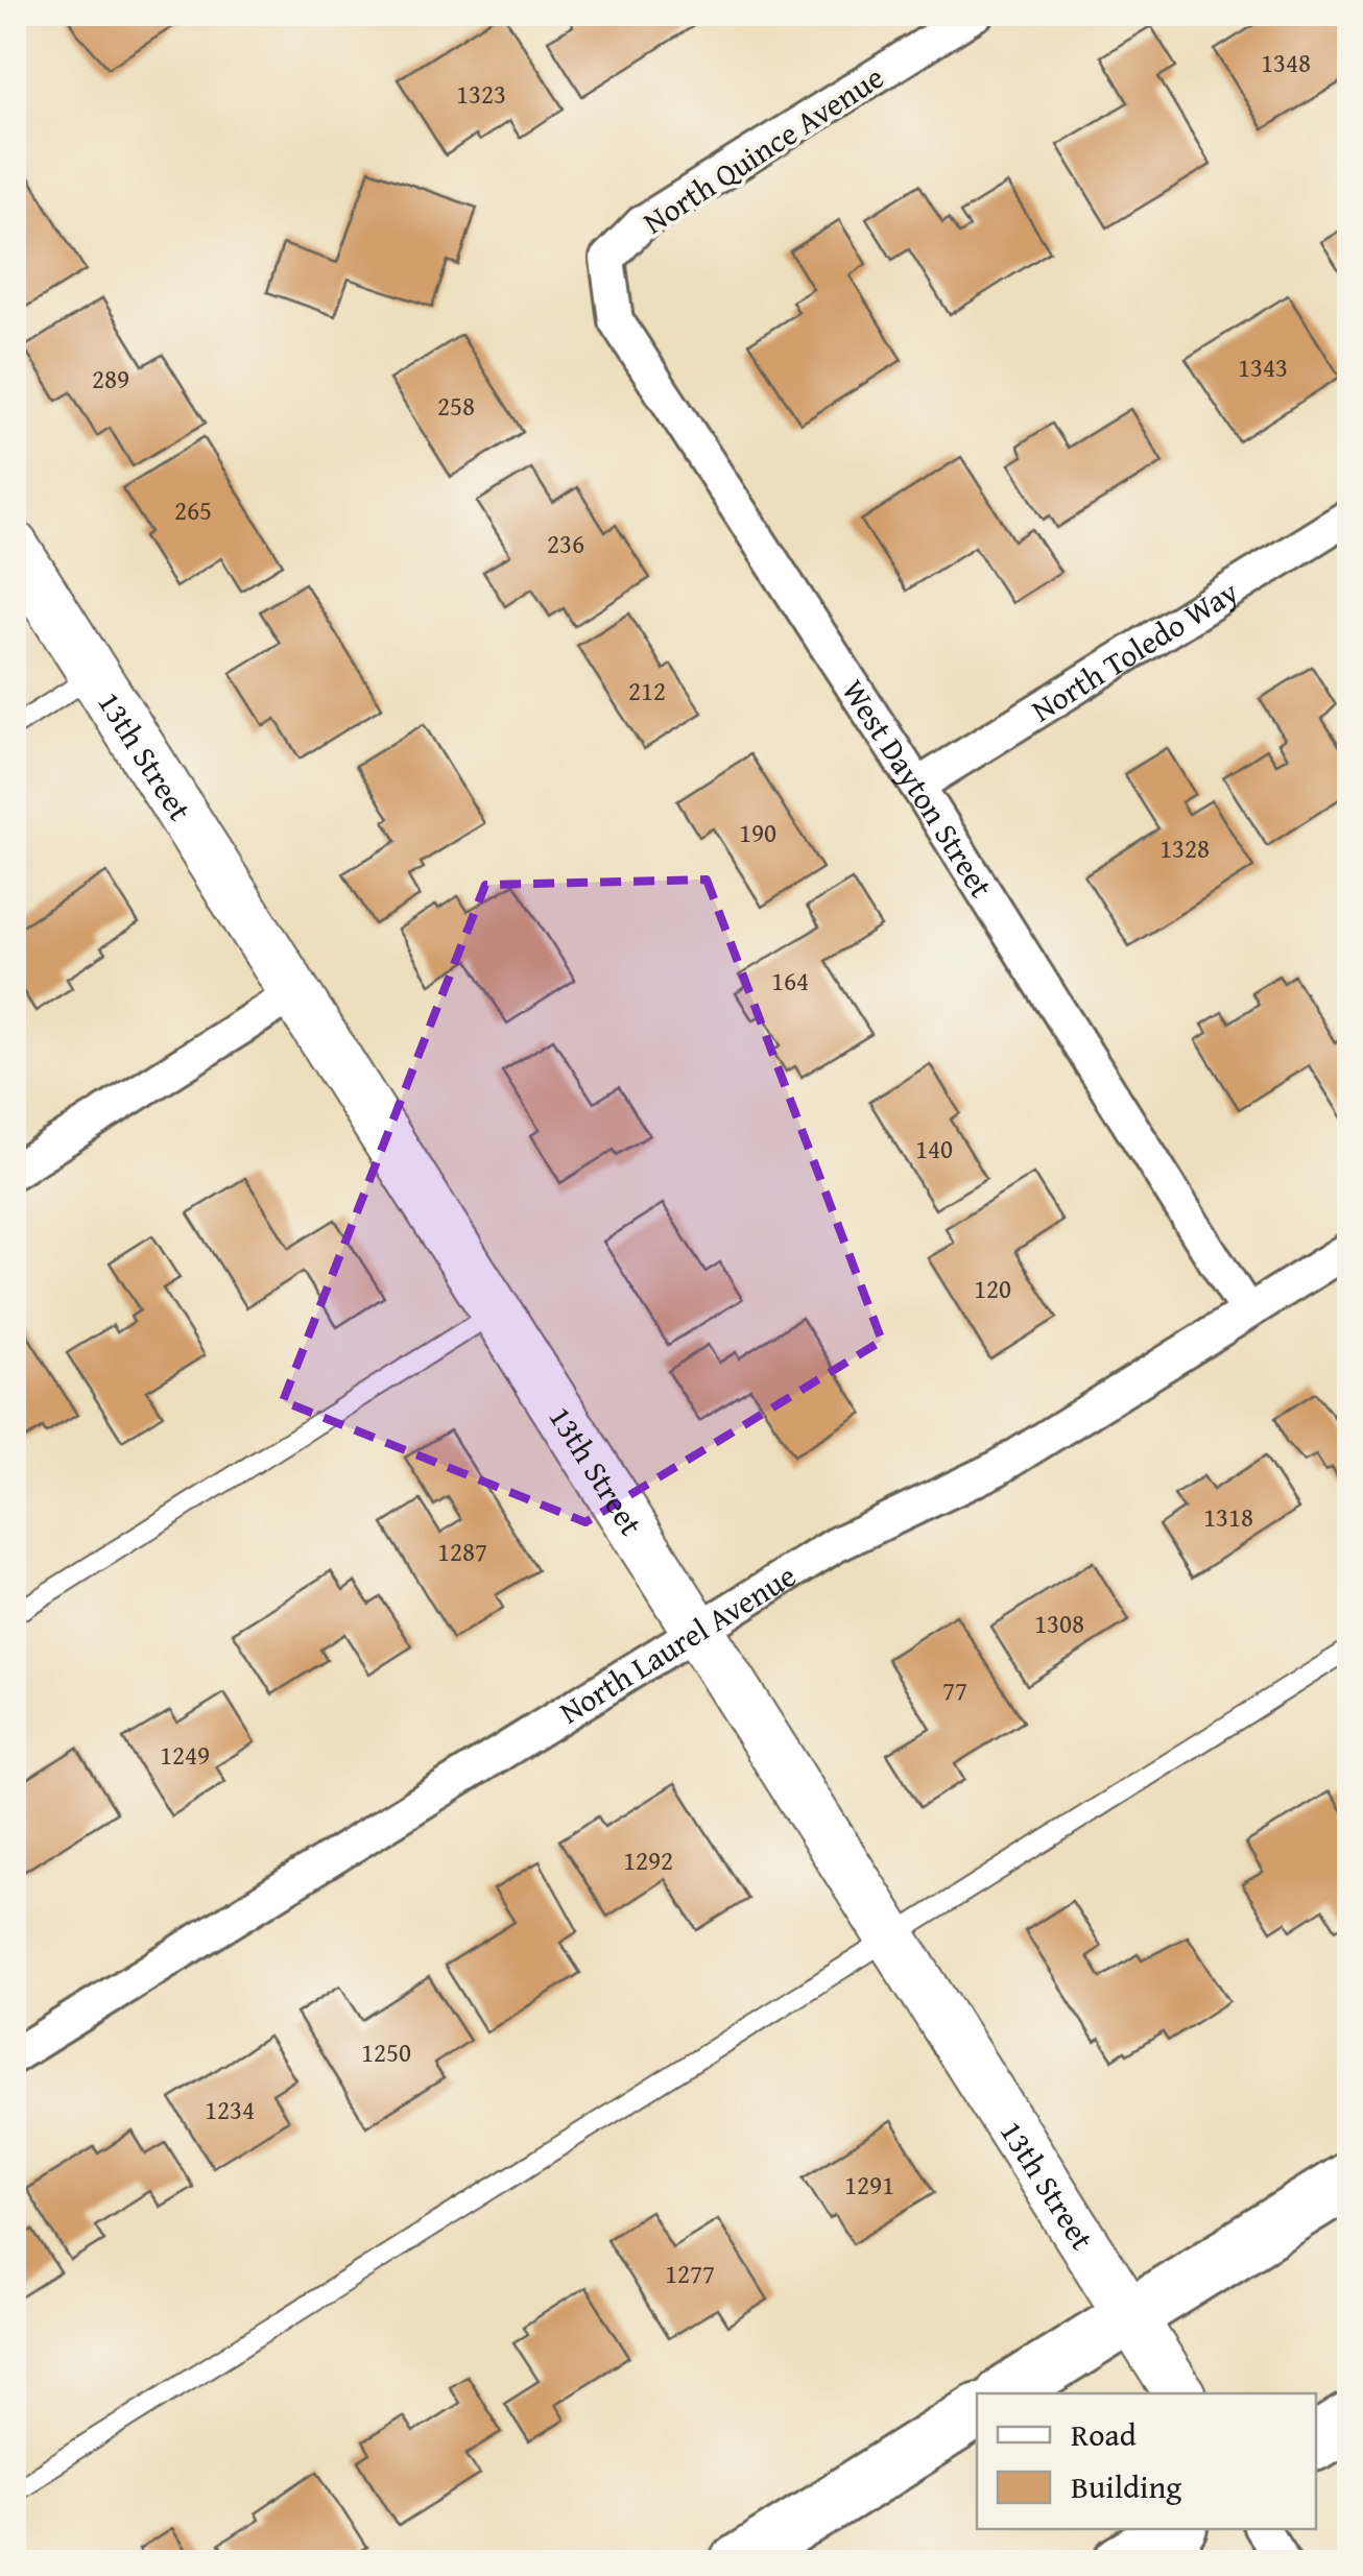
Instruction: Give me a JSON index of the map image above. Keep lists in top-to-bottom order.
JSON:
{
  "streets": {
    "street": [
      "North Quince Avenue",
      "North Toledo Way",
      "13th Street",
      "West Dayton Street",
      "North Laurel Avenue"
    ]
  },
  "crossings": [
    ["North Quince Avenue", "West Dayton Street"],
    ["North Toledo Way", "West Dayton Street"],
    ["13th Street", "North Laurel Avenue"],
    ["West Dayton Street", "North Laurel Avenue"]
  ],
  "house_numbers": [
    "1348",
    "1323",
    "1343",
    "289",
    "258",
    "265",
    "236",
    "212",
    "190",
    "1328",
    "164",
    "140",
    "120",
    "1318",
    "1287",
    "1308",
    "77",
    "1249",
    "1292",
    "1250",
    "1234",
    "1291",
    "1277"
  ],
  "legend": ["Road", "Building"]
}
